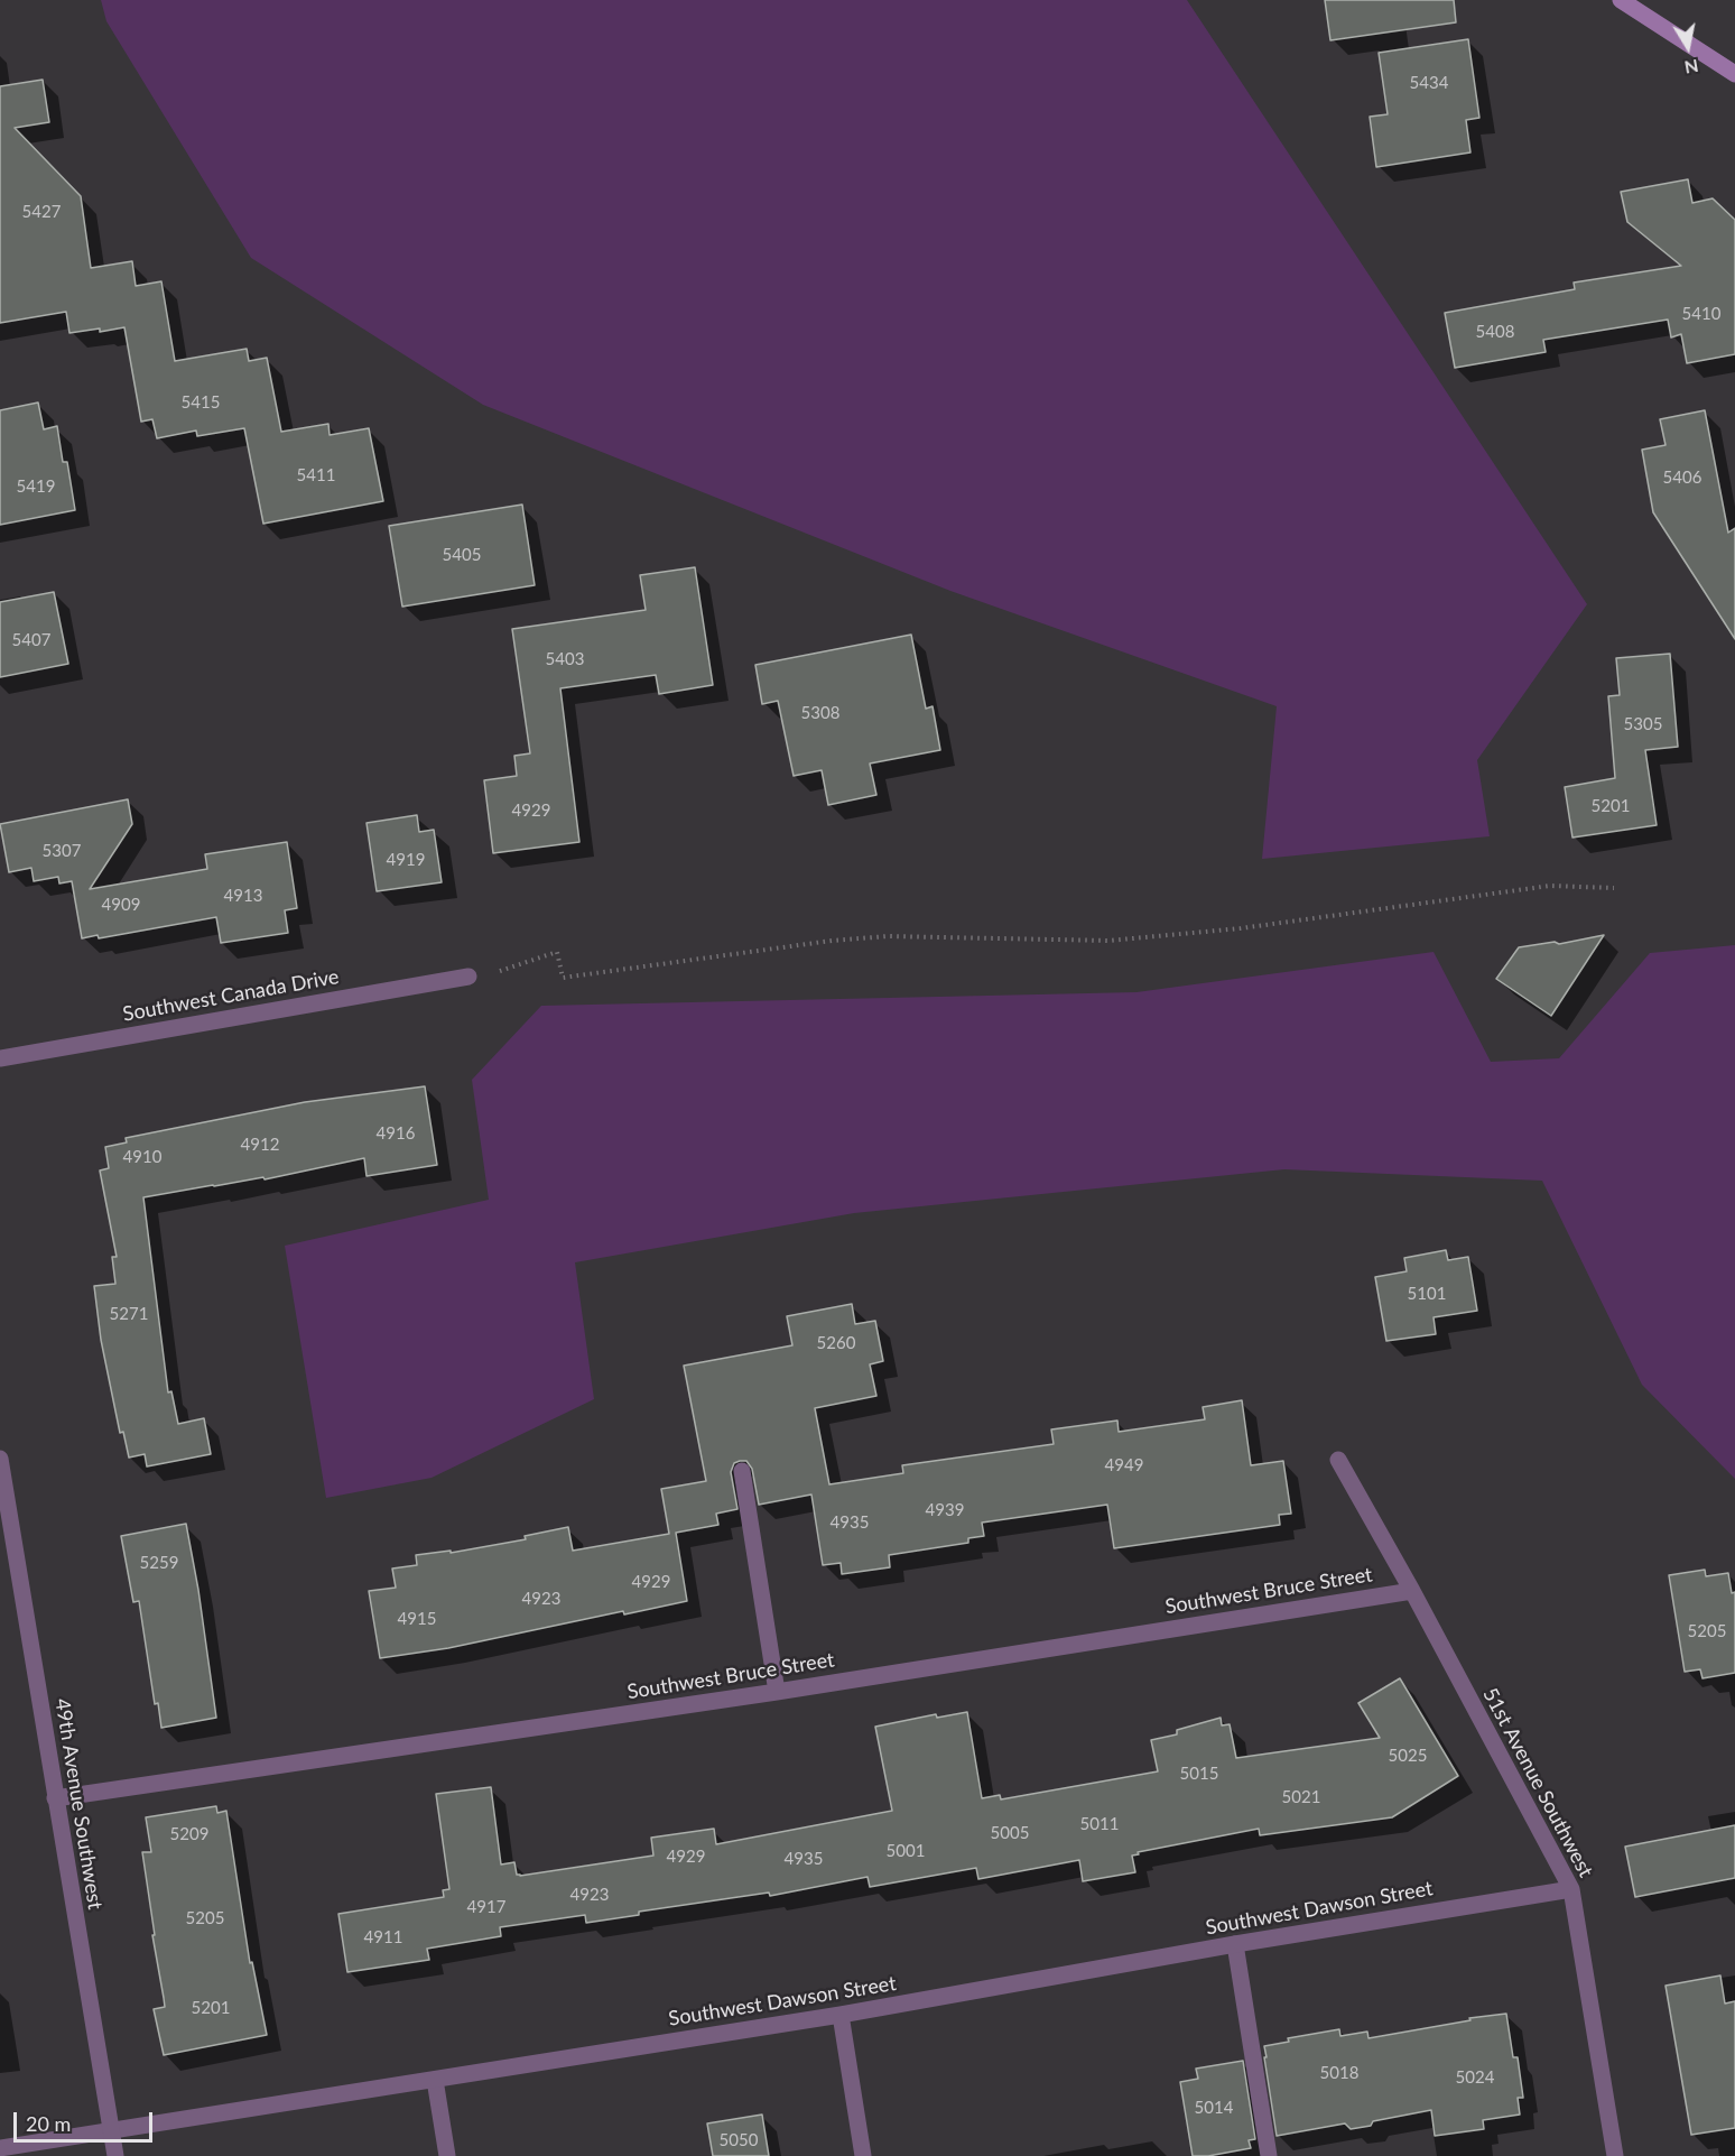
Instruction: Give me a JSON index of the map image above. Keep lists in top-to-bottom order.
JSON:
{
  "streets": {
    "street": [
      "Southwest Canada Drive",
      "Southwest Bruce Street",
      "51st Avenue Southwest",
      "49th Avenue Southwest",
      "Southwest Dawson Street"
    ]
  },
  "crossings": [
    ["Southwest Bruce Street", "51st Avenue Southwest"],
    ["Southwest Bruce Street", "49th Avenue Southwest"],
    ["51st Avenue Southwest", "Southwest Dawson Street"],
    ["49th Avenue Southwest", "Southwest Dawson Street"]
  ],
  "house_numbers": [
    "5434",
    "5427",
    "5410",
    "5408",
    "5415",
    "5411",
    "5406",
    "5419",
    "5405",
    "5407",
    "5403",
    "5308",
    "5305",
    "5201",
    "4929",
    "5307",
    "4919",
    "4913",
    "4909",
    "4916",
    "4912",
    "4910",
    "5101",
    "5271",
    "5260",
    "4949",
    "4939",
    "4935",
    "5259",
    "4929",
    "4923",
    "4915",
    "5205",
    "5025",
    "5015",
    "5021",
    "5011",
    "5005",
    "5209",
    "5001",
    "4929",
    "4935",
    "4923",
    "4917",
    "5205",
    "4911",
    "5201",
    "5018",
    "5024",
    "5014",
    "5050"
  ],
  "scale_bar": "20 m",
  "north": "bottom"
}
